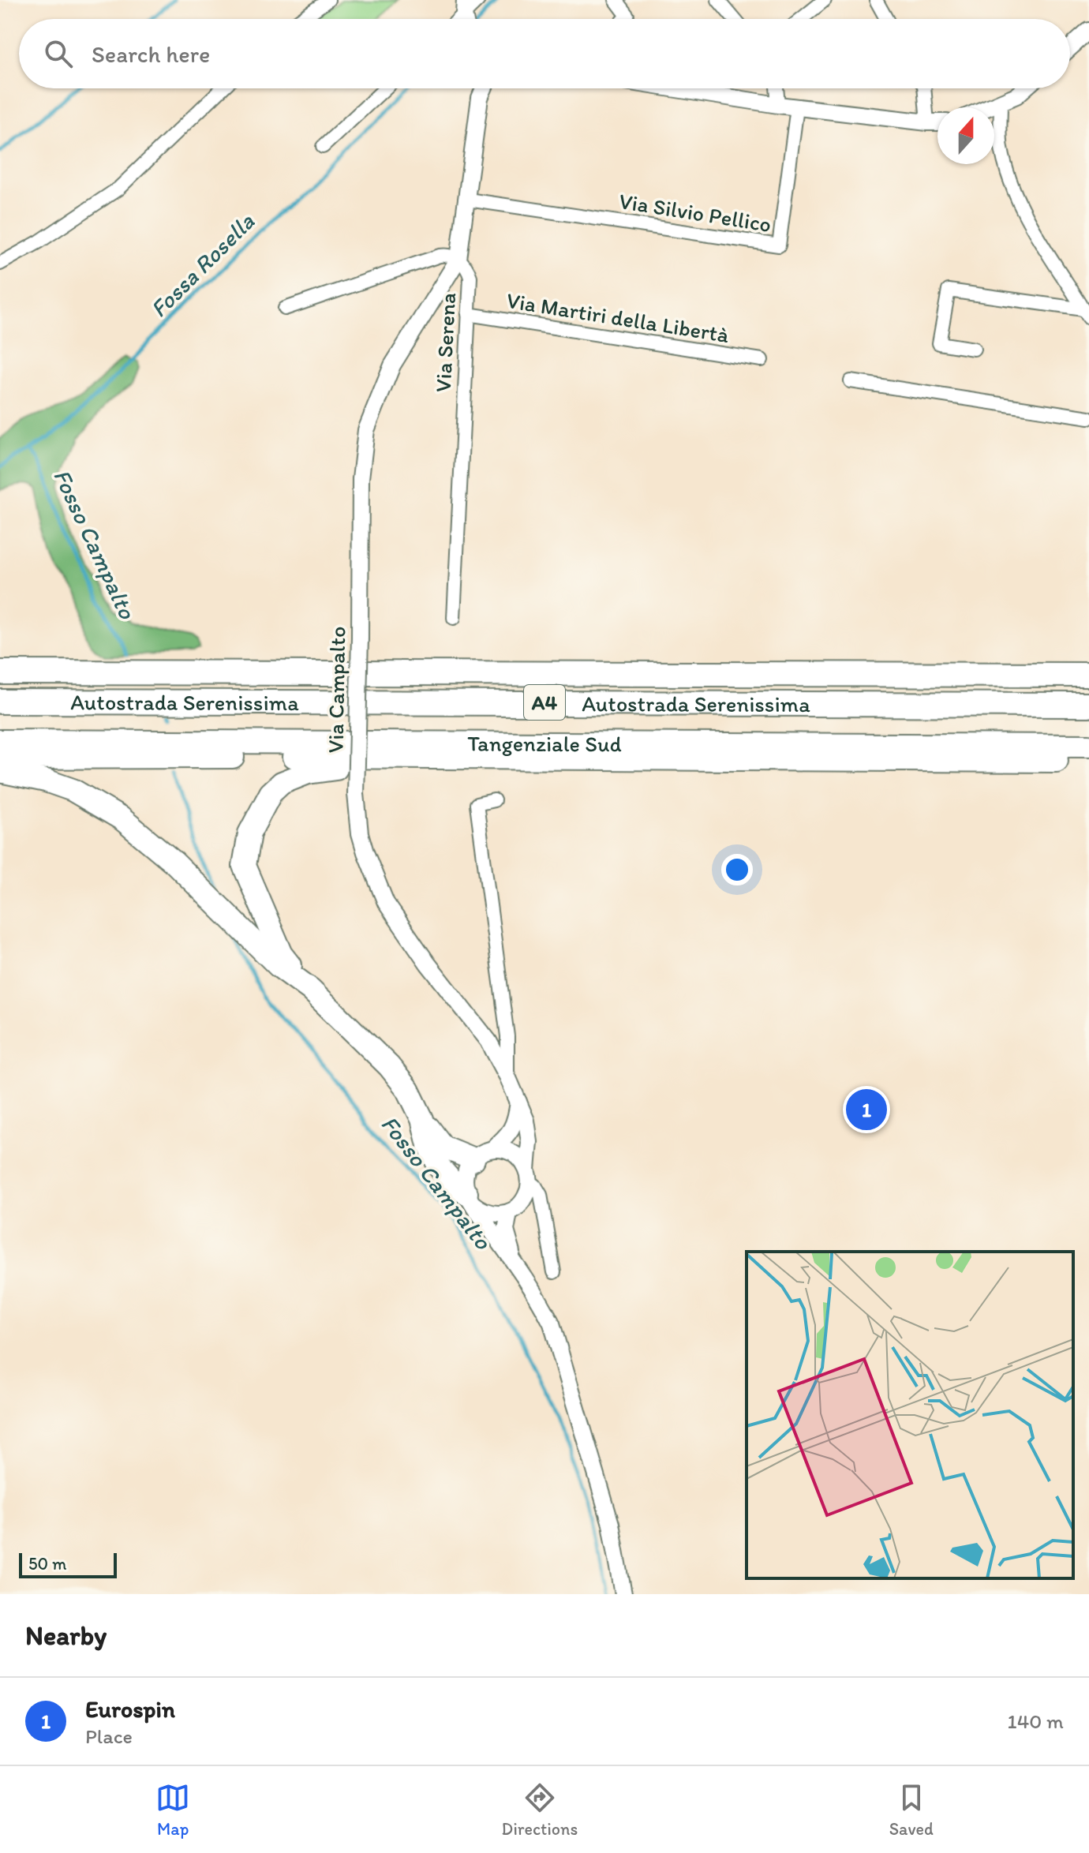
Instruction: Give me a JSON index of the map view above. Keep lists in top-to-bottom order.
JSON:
{
  "streets": {
    "highway": ["Autostrada Serenissima", "A4", "Tangenziale Sud"],
    "street": [
      "Via Silvio Pellico",
      "Via Martiri della Libertà",
      "Via Serena",
      "Via Campalto"
    ]
  },
  "crossings": [
    ["Via Martiri della Libertà", "Via Serena"],
    ["Via Serena", "Via Campalto"],
    ["Autostrada Serenissima", "A4"]
  ],
  "water": ["Fossa Rosella", "Fosso Campalto"],
  "scale_bar": "50 m",
  "north": "top",
  "page": {
    "search": "Search here",
    "pins": "1",
    "scale": "50 m",
    "heading": "Nearby",
    "list": [
      {
        "mark": "1",
        "name": "Eurospin",
        "note": "Place",
        "value": "140 m"
      }
    ],
    "nav": ["Map", "Directions", "Saved"]
  }
}
